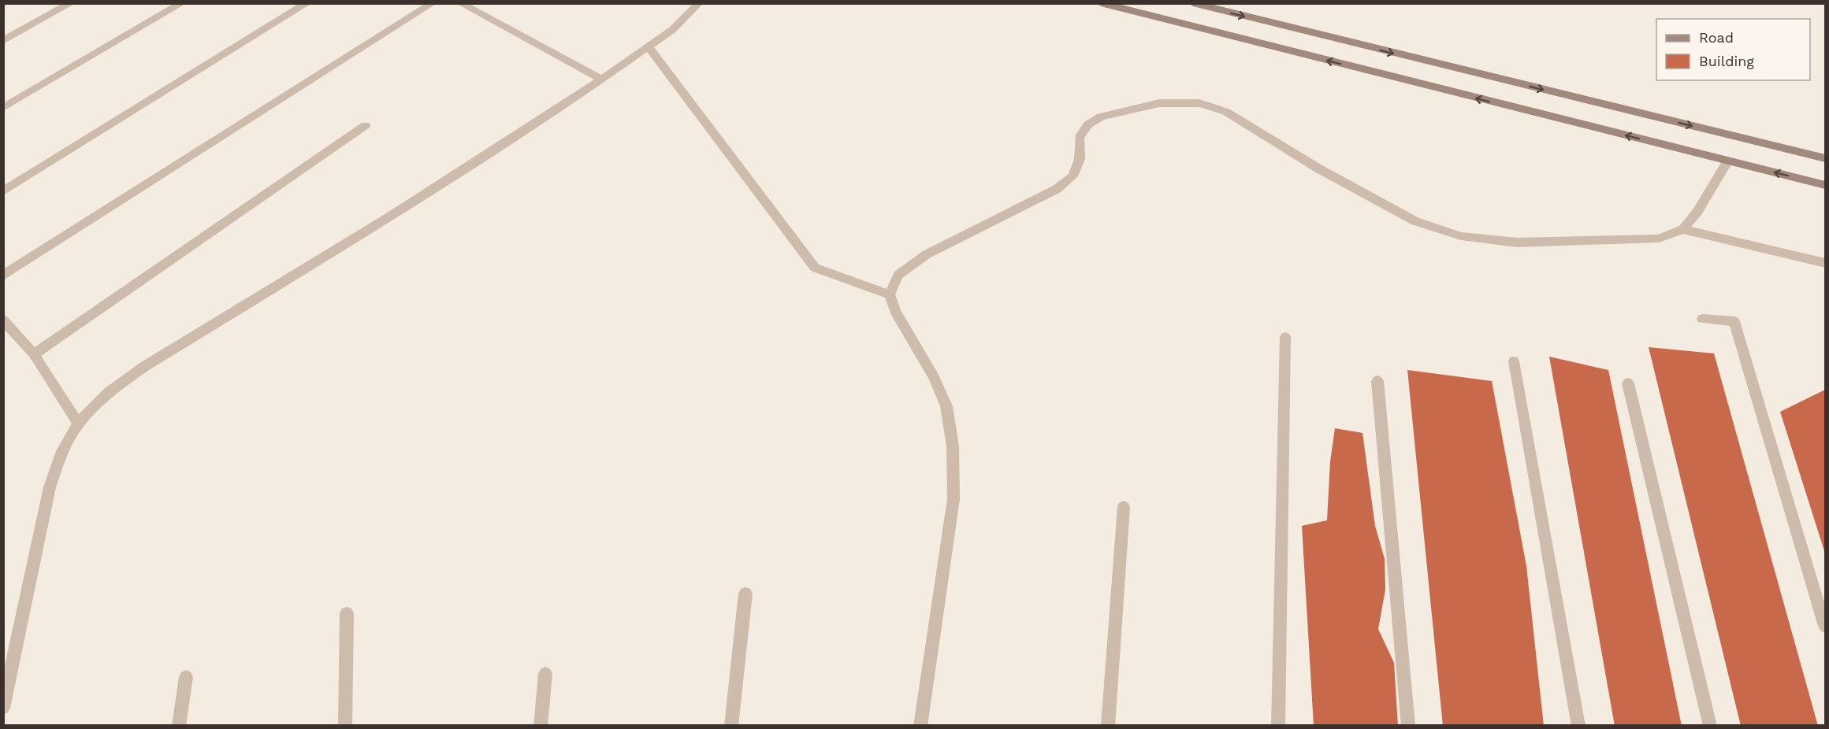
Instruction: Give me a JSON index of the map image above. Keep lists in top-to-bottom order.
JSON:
{
  "legend": ["Road", "Building"]
}
